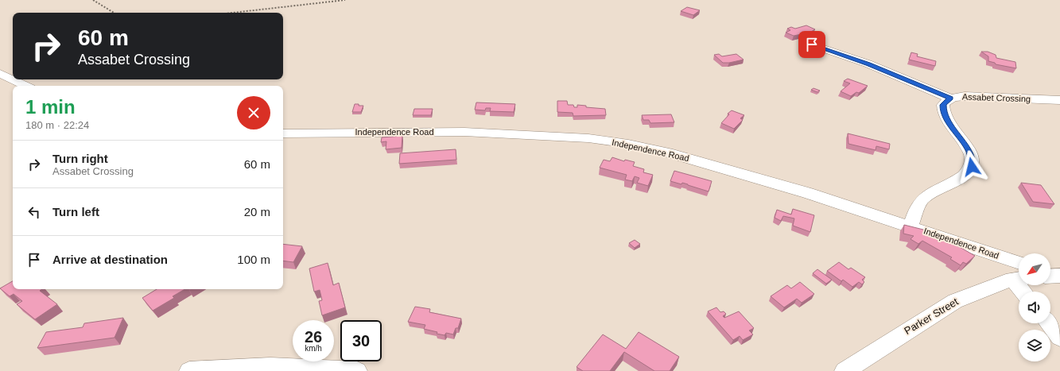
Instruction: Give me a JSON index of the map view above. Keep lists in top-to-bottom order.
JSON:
{
  "streets": {
    "street": ["Assabet Crossing", "Independence Road", "Parker Street"]
  },
  "crossings": [
    ["Assabet Crossing", "Independence Road"]
  ],
  "north": "bottom left",
  "page": {
    "turn": ["60 m", "Assabet Crossing"],
    "heading": ["1 min", "180 m · 22:24"],
    "list": [
      {
        "name": "Turn right",
        "note": "Assabet Crossing",
        "value": "60 m"
      },
      {
        "name": "Turn left",
        "value": "20 m"
      },
      {
        "name": "Arrive at destination",
        "value": "100 m"
      }
    ],
    "speed": "26 km/h",
    "limit": "30"
  }
}
